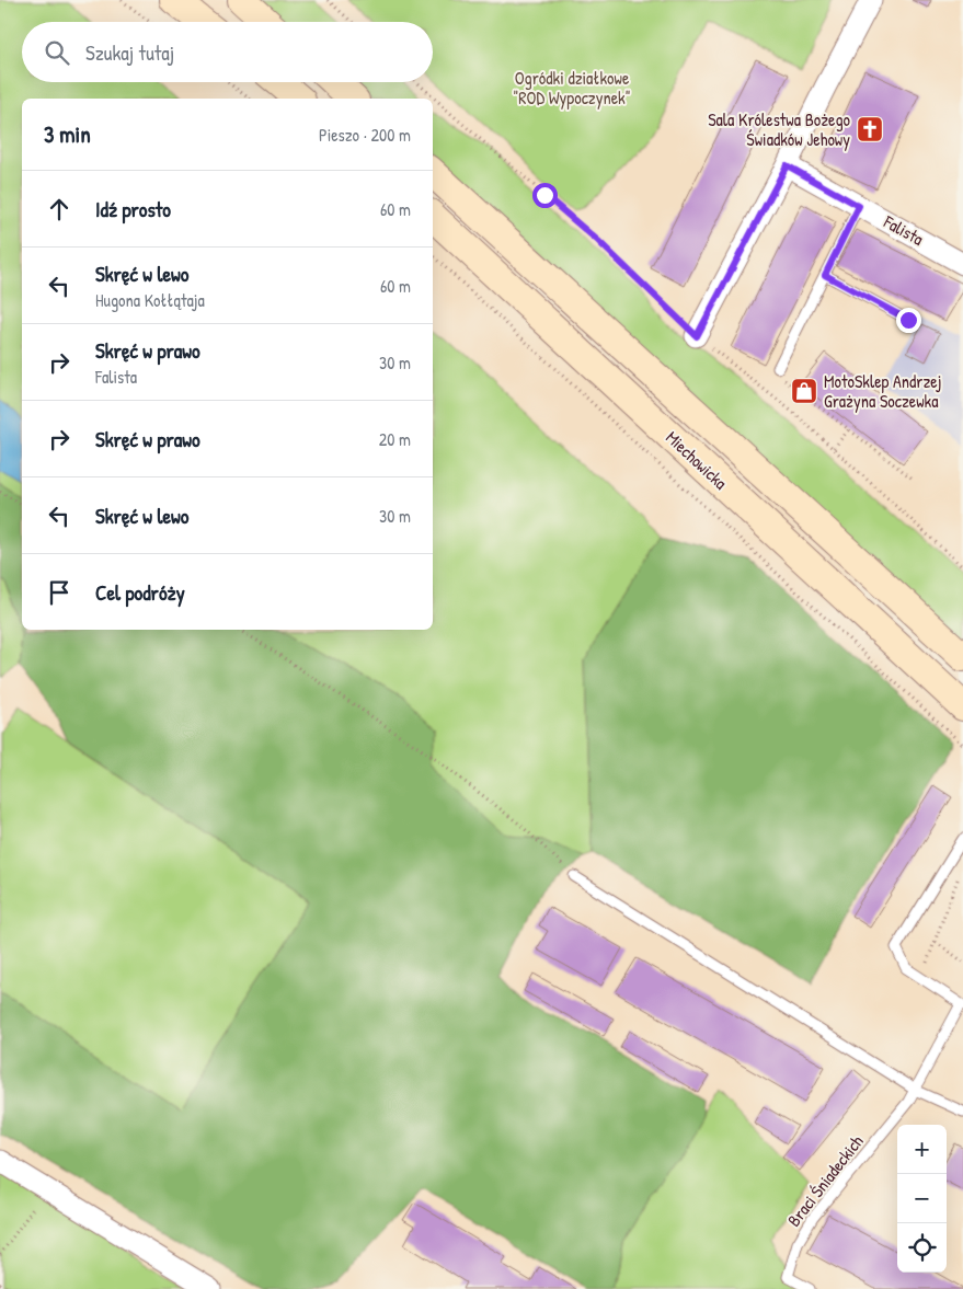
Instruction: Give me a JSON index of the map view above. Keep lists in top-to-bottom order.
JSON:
{
  "streets": {
    "main road": ["Miechowicka"],
    "street": ["Falista"],
    "lane": ["Braci Śniadeckich"]
  },
  "parks": ["Ogródki działkowe \"ROD Wypoczynek\""],
  "places": {
    "church": ["Sala Królestwa Bożego Świadków Jehowy"],
    "shop": ["MotoSklep Andrzej Grażyna Soczewka"]
  },
  "page": {
    "search": "Szukaj tutaj",
    "heading": ["3 min", "Pieszo · 200 m"],
    "list": [
      ["Idź prosto", "60 m"],
      ["Skręć w lewo", "Hugona Kołłątaja", "60 m"],
      ["Skręć w prawo", "Falista", "30 m"],
      ["Skręć w prawo", "20 m"],
      ["Skręć w lewo", "30 m"],
      "Cel podróży"
    ],
    "map_buttons": ["+", "−"]
  }
}
